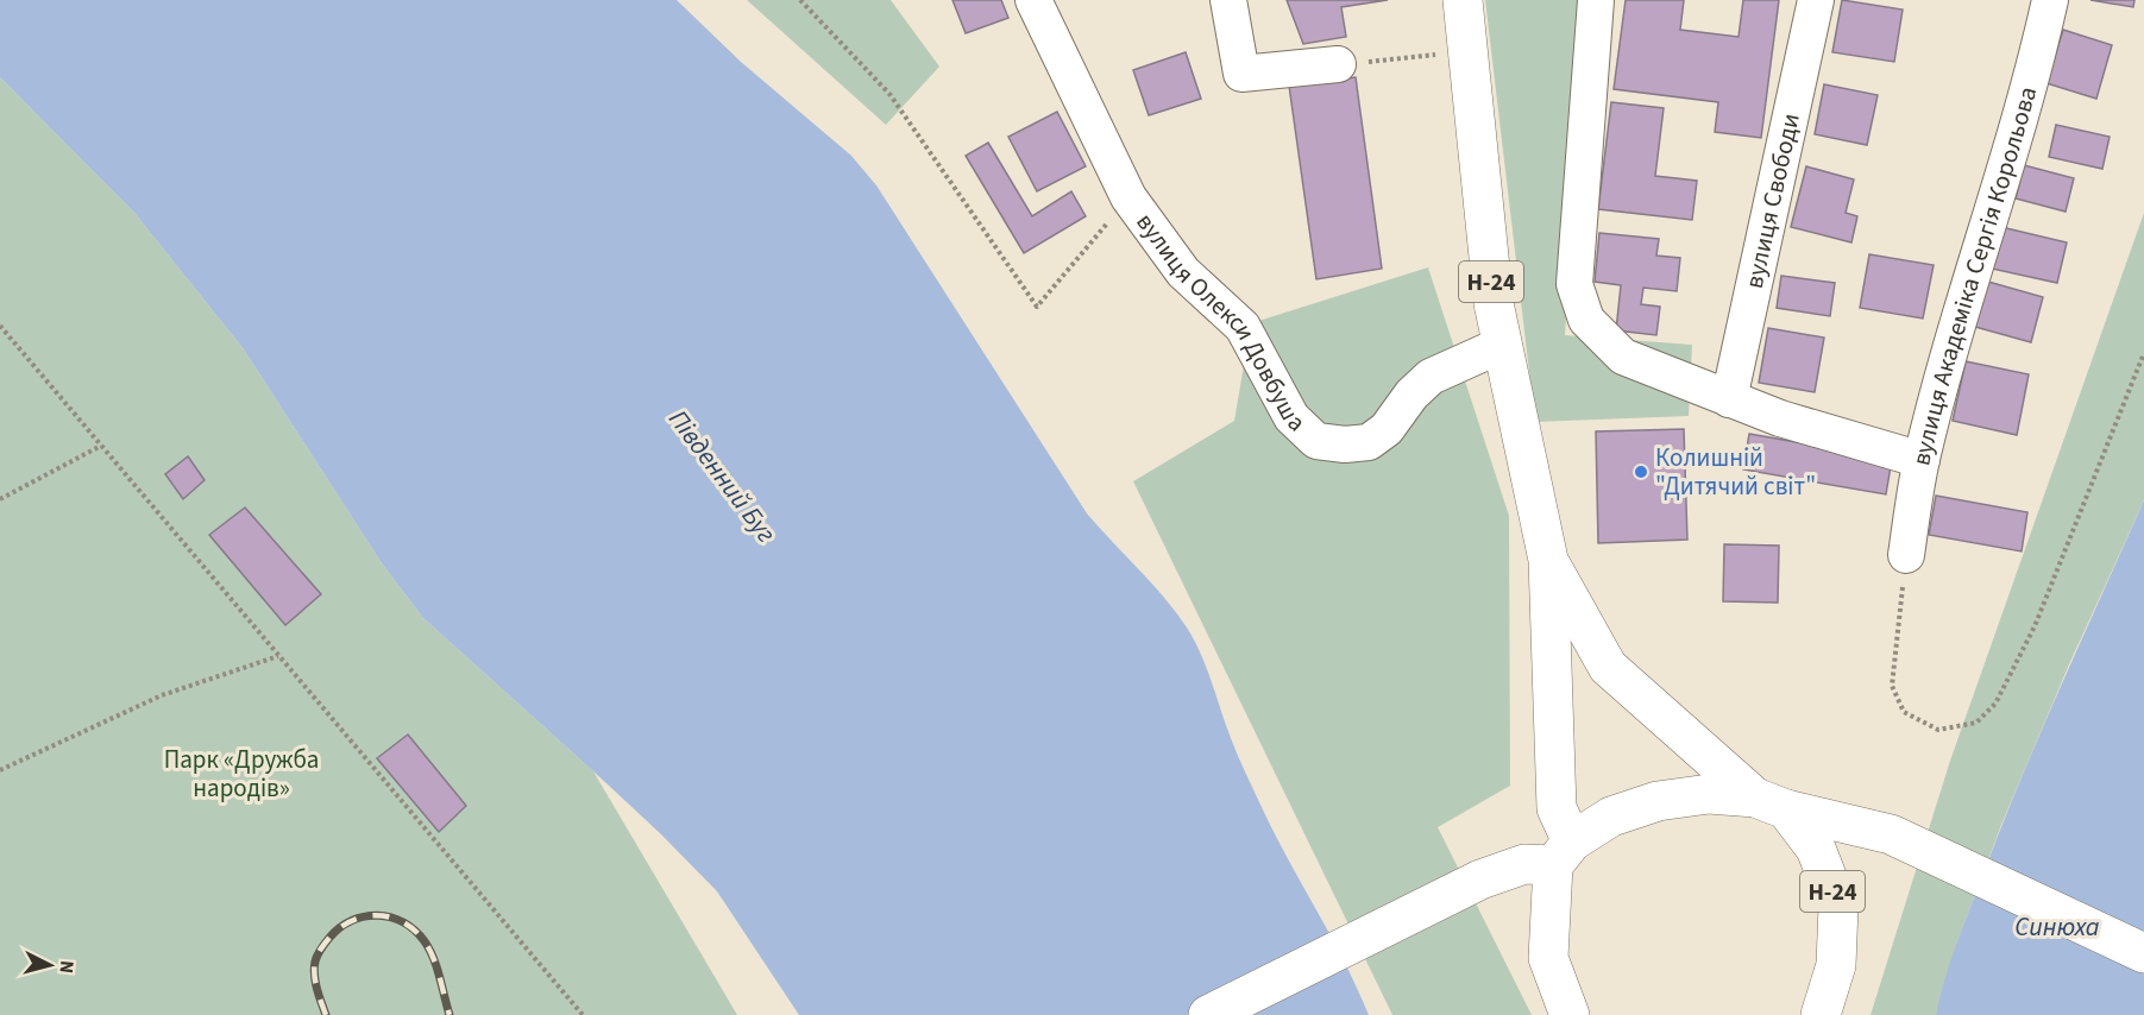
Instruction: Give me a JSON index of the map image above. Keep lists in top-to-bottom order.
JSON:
{
  "streets": {
    "main road": ["Н-24"],
    "street": ["вулиця Свободи", "вулиця Академіка Сергія Корольова", "вулиця Олекси Довбуша"]
  },
  "crossings": [
    ["Н-24", "вулиця Олекси Довбуша"]
  ],
  "water": ["Південний Буг", "Синюха"],
  "parks": ["Парк «Дружба народів»"],
  "places": ["Колишній \"Дитячий світ\""],
  "north": "right"
}
